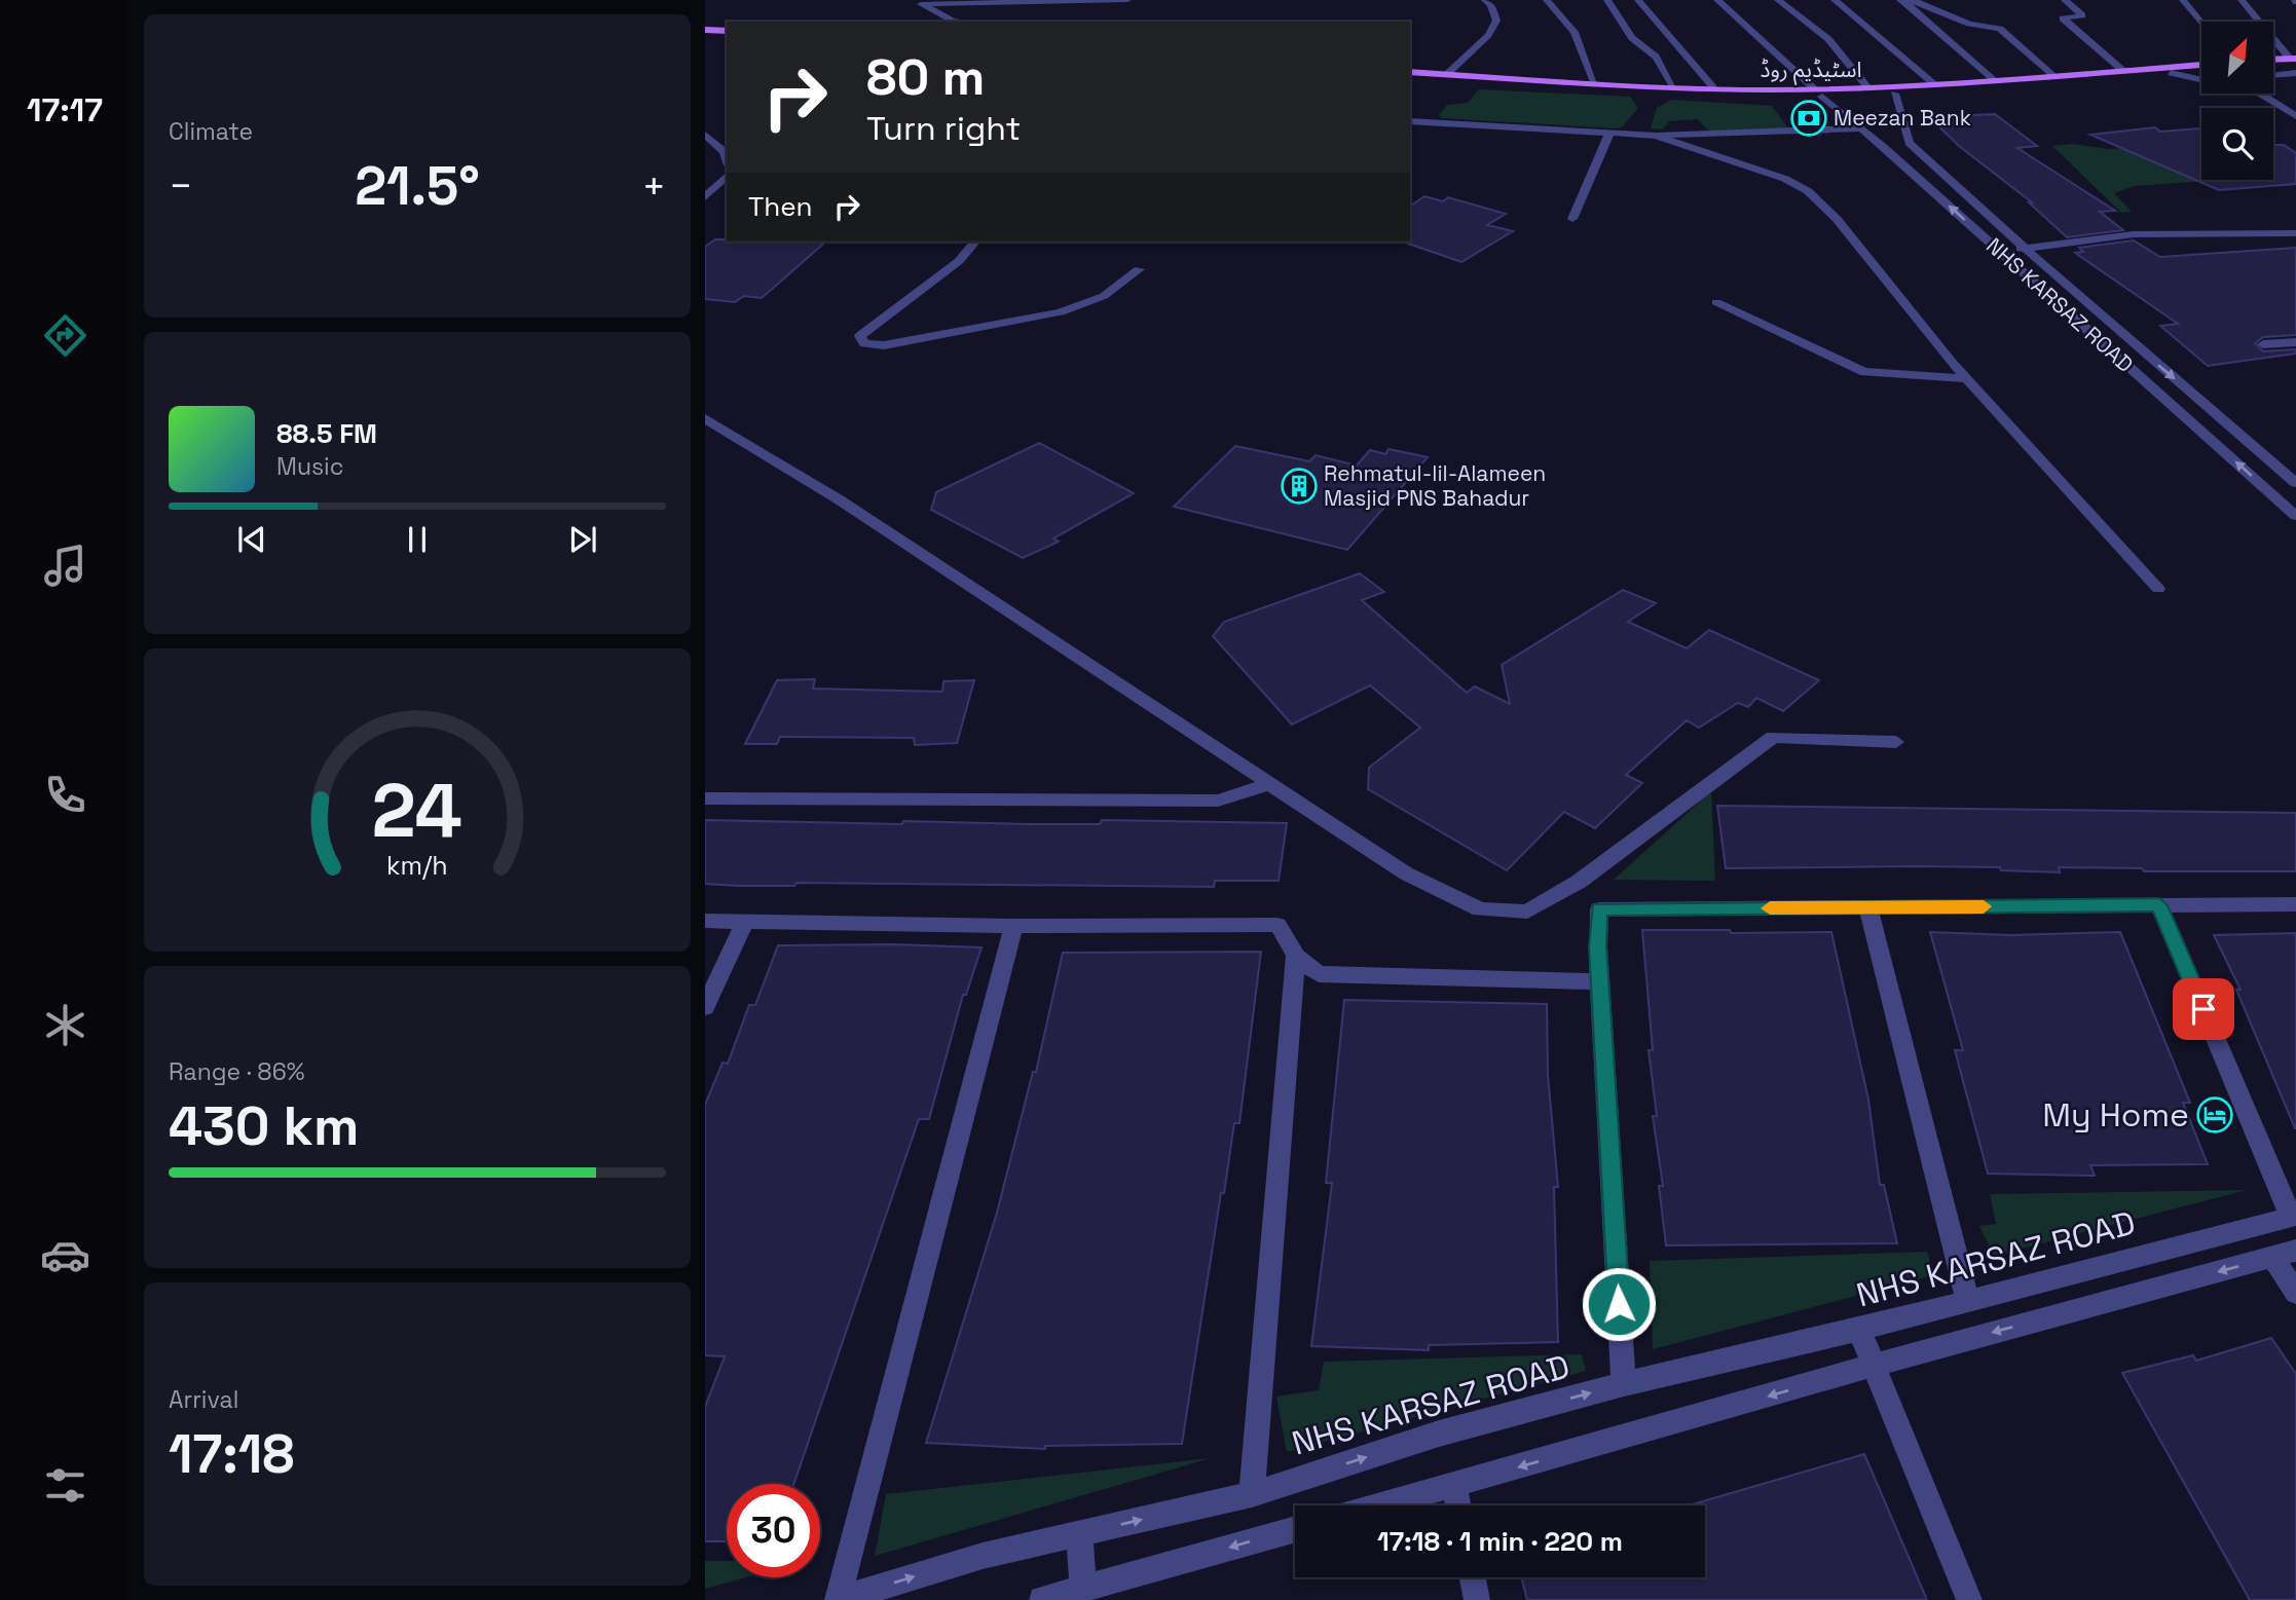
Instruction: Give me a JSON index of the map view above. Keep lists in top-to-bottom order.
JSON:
{
  "streets": {
    "main road": ["اسٹیڈیم روڈ"],
    "street": ["NHS KARSAZ ROAD"]
  },
  "crossings": [
    ["اسٹیڈیم روڈ", "NHS KARSAZ ROAD"]
  ],
  "places": {
    "bank": ["Meezan Bank"],
    "building": ["Rehmatul-lil-Alameen Masjid PNS Bahadur"],
    "hotel": ["My Home"]
  },
  "north": "top right",
  "page": {
    "tabs": "17:17",
    "tile": [
      "Climate",
      ["Range · 86%", "430 km"],
      ["Arrival", "17:18"]
    ],
    "turn": ["80 m", "Turn right"],
    "heat": ["−", "21.5°", "+"],
    "then": "Then",
    "song": ["88.5 FM", "Music"],
    "limit": "30",
    "trip": "17:18 · 1 min · 220 m",
    "gauge": ["24", "km/h"]
  }
}
